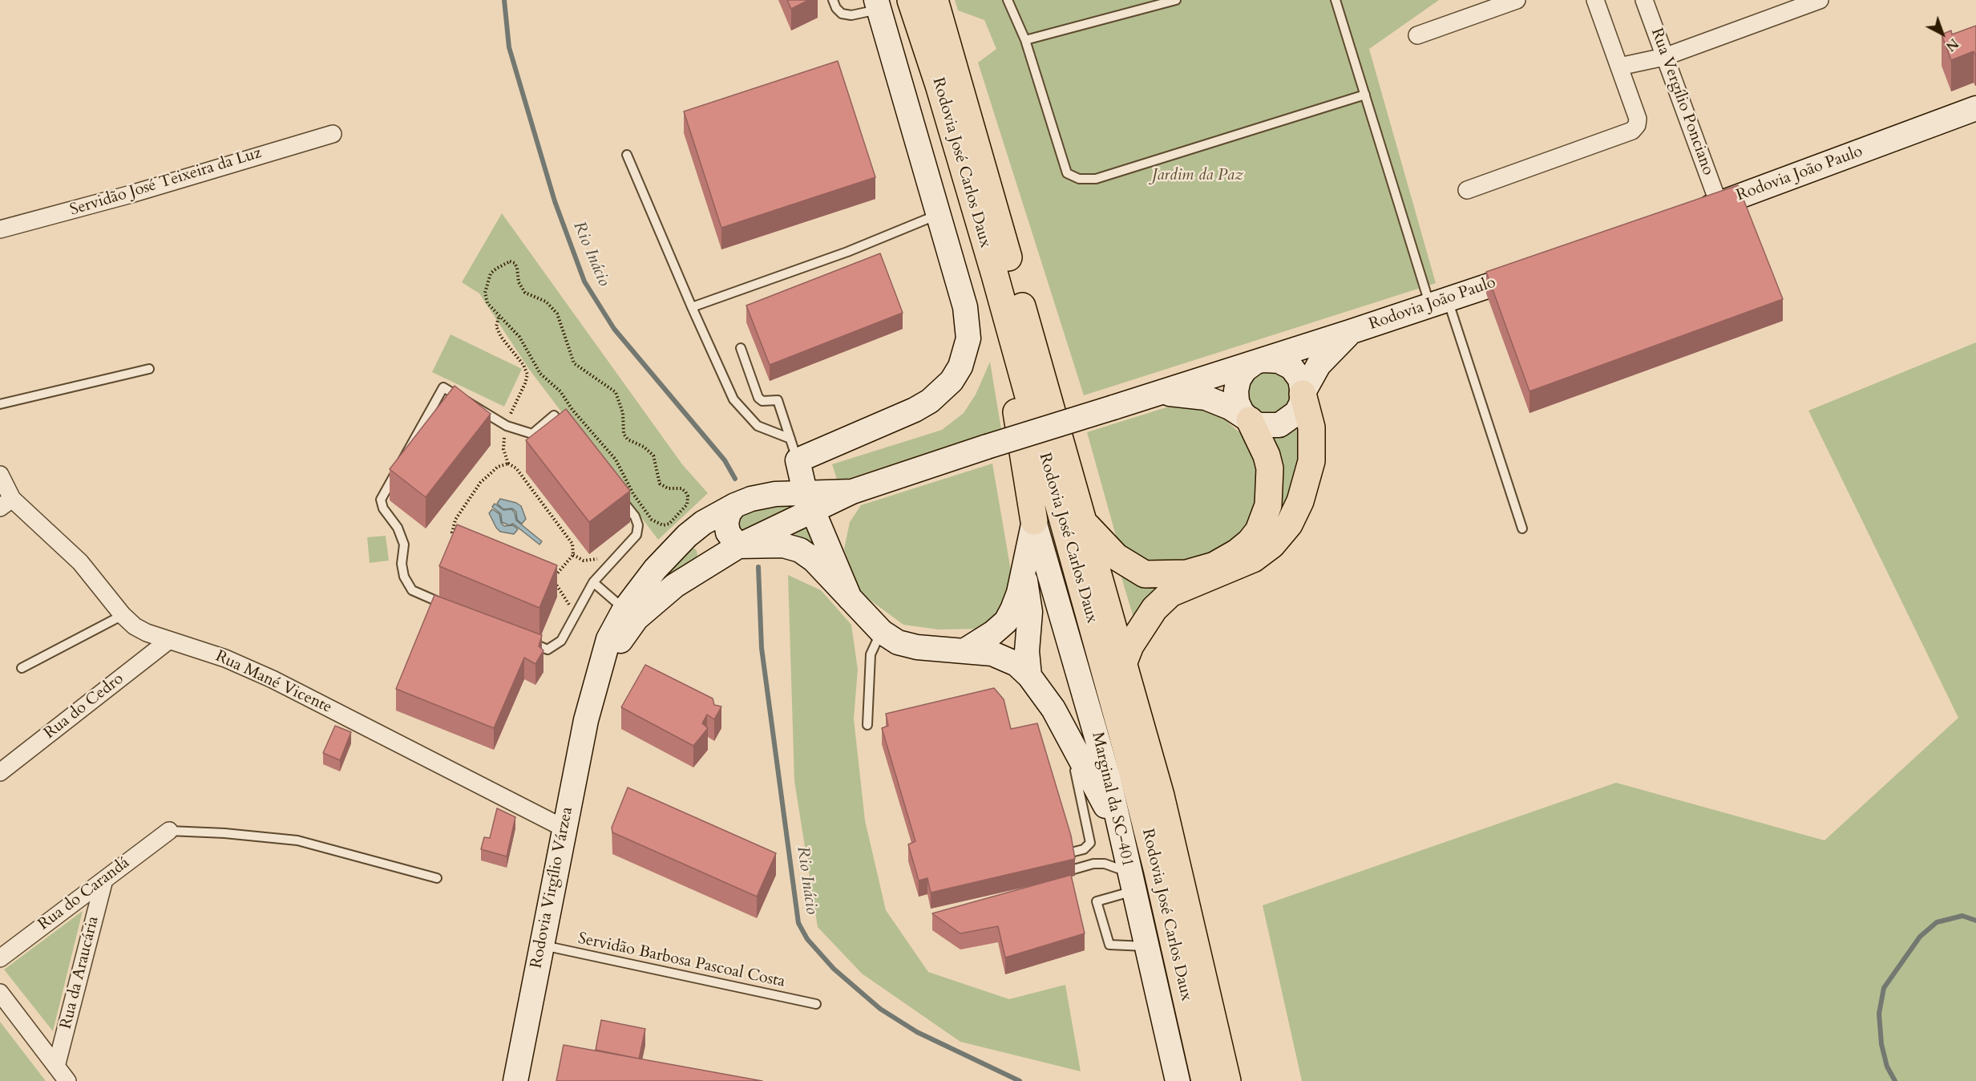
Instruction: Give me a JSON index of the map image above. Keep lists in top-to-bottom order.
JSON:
{
  "streets": {
    "highway": ["Rodovia José Carlos Daux"],
    "main road": ["Rodovia João Paulo", "Marginal da SC-401", "Rodovia Virgílio Várzea"],
    "street": [
      "Rua Vergílio Ponciano",
      "Servidão José Teixeira da Luz",
      "Rua Mané Vicente",
      "Rua do Cedro",
      "Rua do Carandá",
      "Rua da Araucária"
    ],
    "lane": ["Servidão Barbosa Pascoal Costa"]
  },
  "crossings": [
    ["Rua Vergílio Ponciano", "Rodovia João Paulo"],
    ["Rodovia João Paulo", "Rodovia Virgílio Várzea"],
    ["Rua Mané Vicente", "Rua do Cedro"],
    ["Rua Mané Vicente", "Rodovia Virgílio Várzea"],
    ["Rodovia Virgílio Várzea", "Servidão Barbosa Pascoal Costa"],
    ["Rua do Carandá", "Rua da Araucária"]
  ],
  "water": ["Rio Inácio"],
  "parks": ["Jardim da Paz"],
  "north": "bottom right"
}
